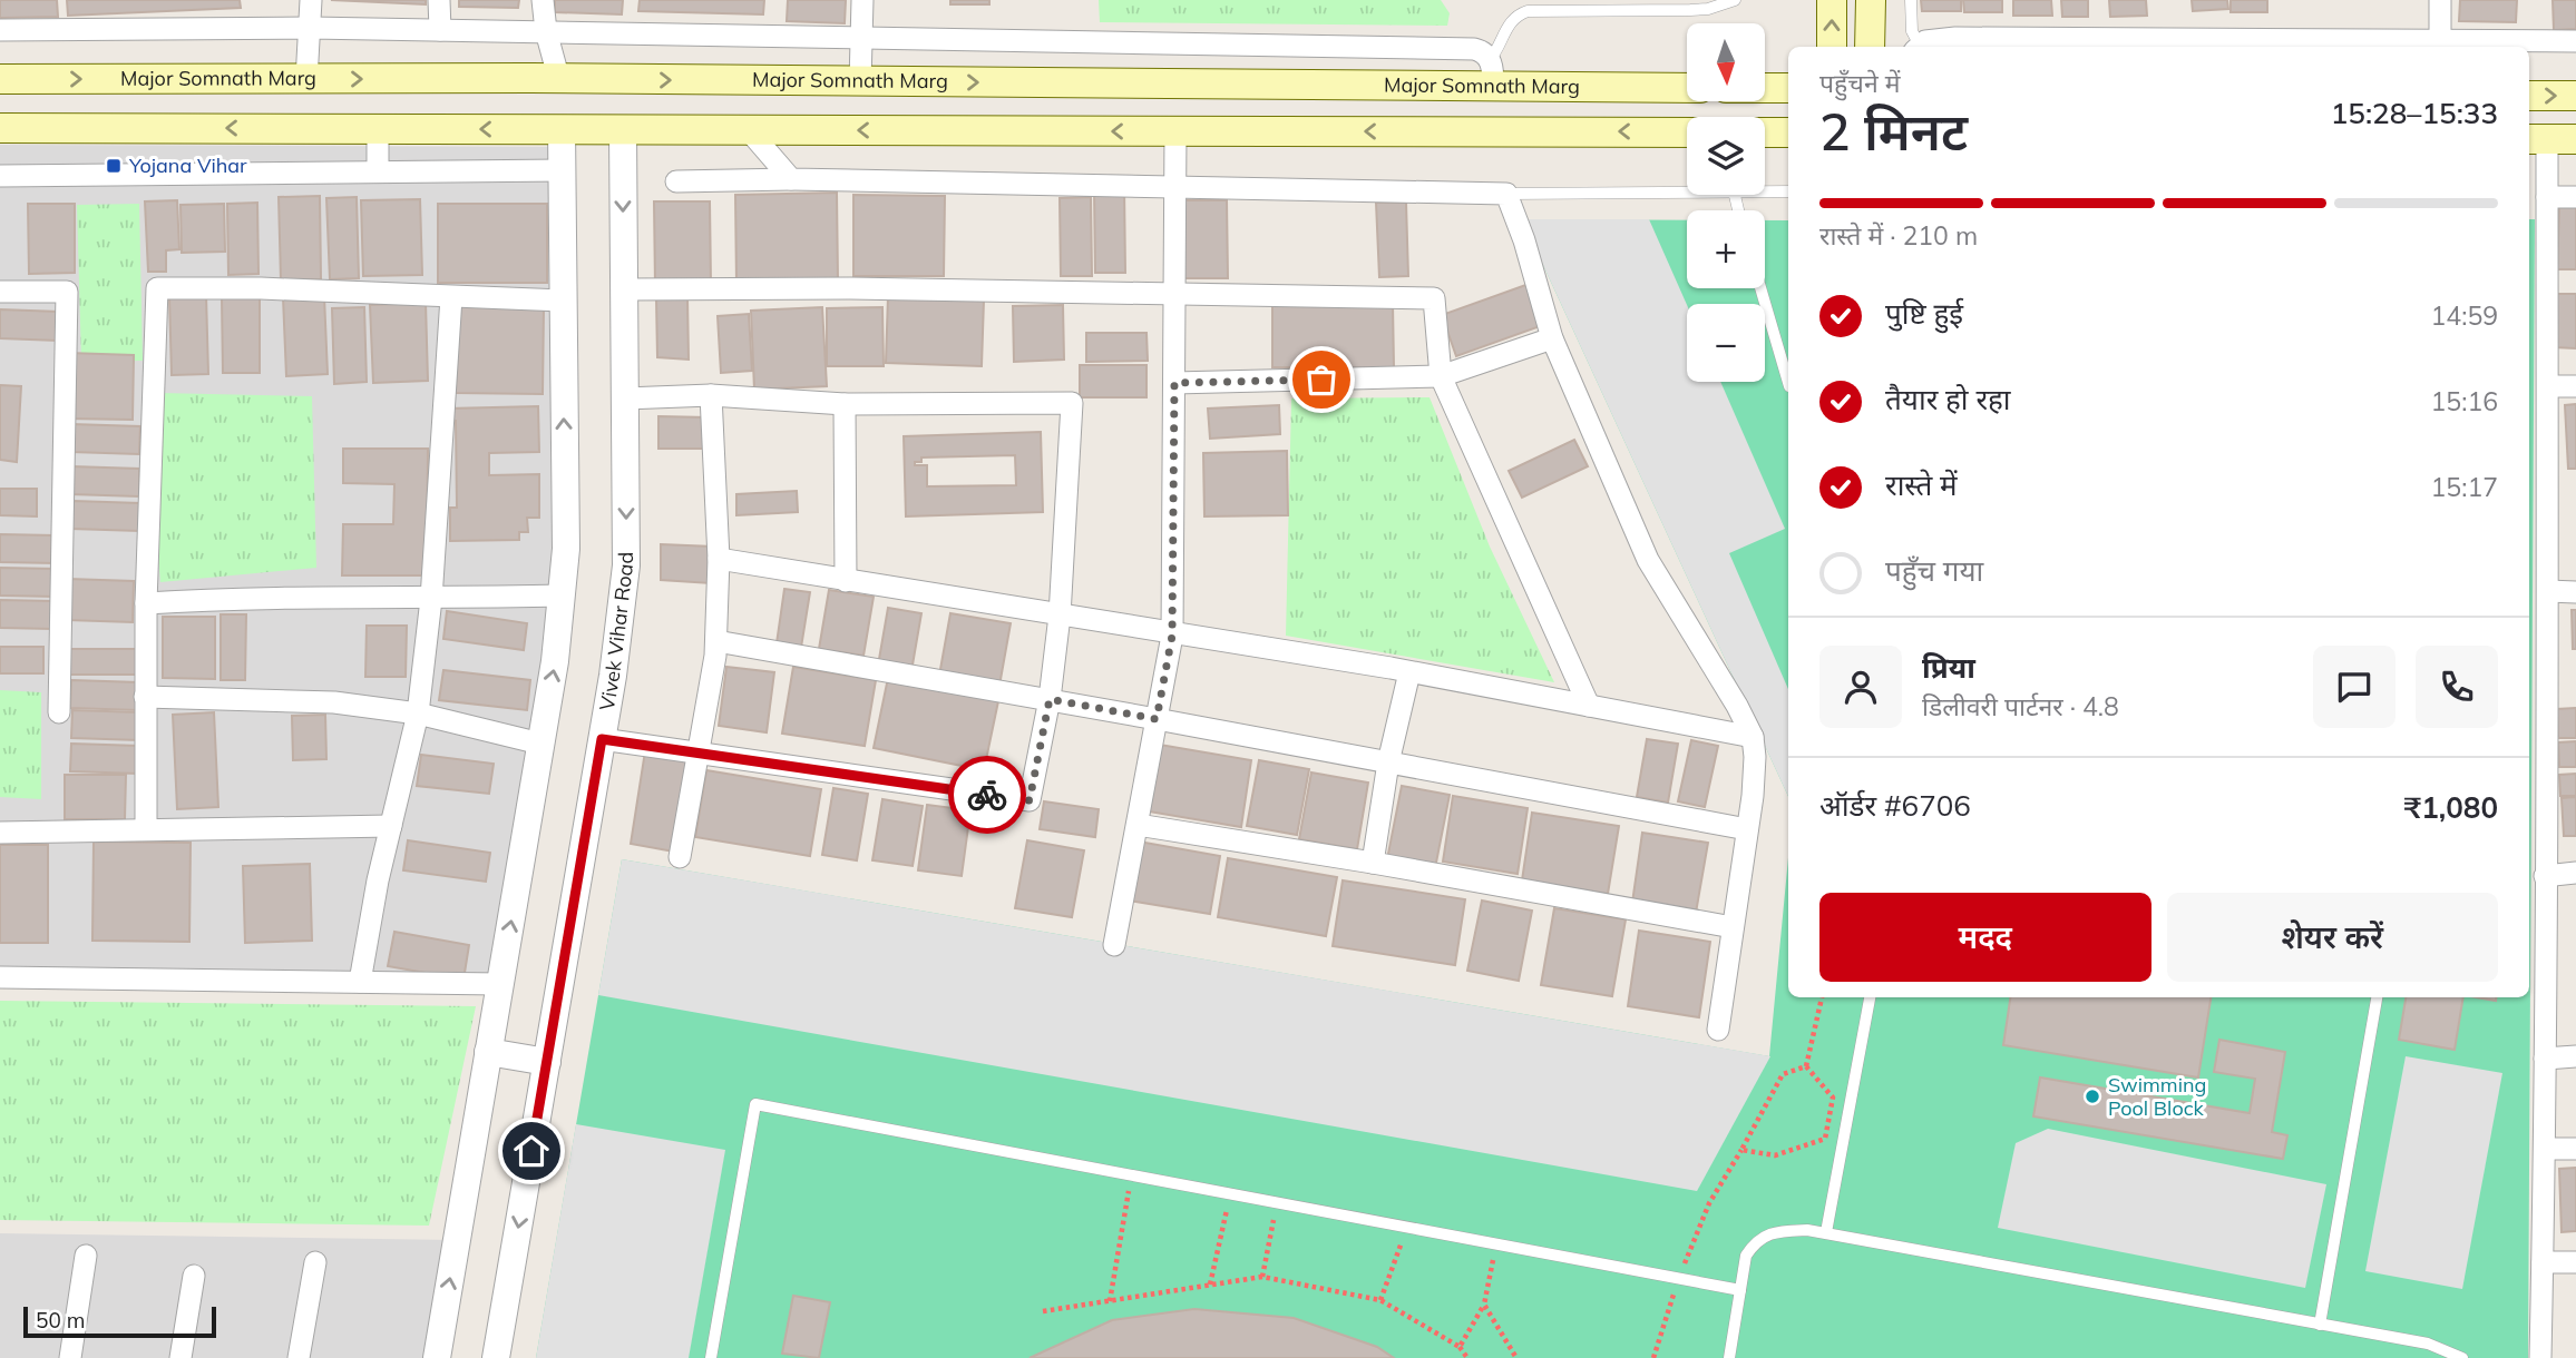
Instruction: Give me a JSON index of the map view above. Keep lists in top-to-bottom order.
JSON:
{
  "streets": {
    "main road": ["Major Somnath Marg"],
    "street": ["Vivek Vihar Road"]
  },
  "places": {
    "transit": ["Yojana Vihar"],
    "other": ["Swimming Pool Block"]
  },
  "scale_bar": "50 m",
  "north": "bottom",
  "page": {
    "map_buttons": ["+", "−"],
    "heading": ["2 मिनट", "पहुँचने में", "15:28–15:33"],
    "panel": [
      "प्रिया",
      "डिलीवरी पार्टनर · 4.8",
      "ऑर्डर #6706",
      "₹1,080"
    ],
    "bar": "रास्ते में · 210 m",
    "list": [
      ["पुष्टि हुई", "14:59"],
      ["तैयार हो रहा", "15:16"],
      ["रास्ते में", "15:17"],
      "पहुँच गया"
    ],
    "buttons": ["मदद", "शेयर करें"],
    "scale": "50 m"
  }
}
